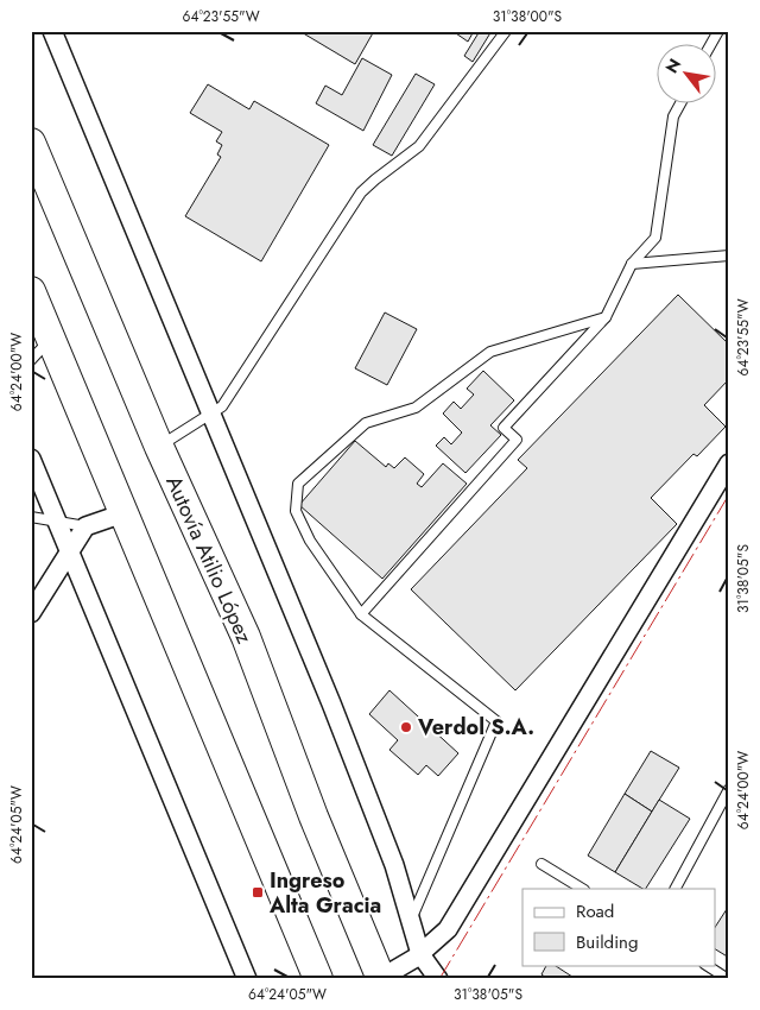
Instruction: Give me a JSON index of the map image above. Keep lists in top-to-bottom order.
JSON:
{
  "streets": {
    "main road": ["Autovía Atilio López"]
  },
  "places": {
    "other": ["Verdol S.A."],
    "transit": ["Ingreso Alta Gracia"]
  },
  "legend": ["Road", "Building"],
  "north": "top left",
  "coordinates": [
    "64°23'55\"W",
    "31°38'00\"S",
    "64°24'00\"W",
    "31°38'05\"S",
    "64°24'05\"W"
  ]
}
